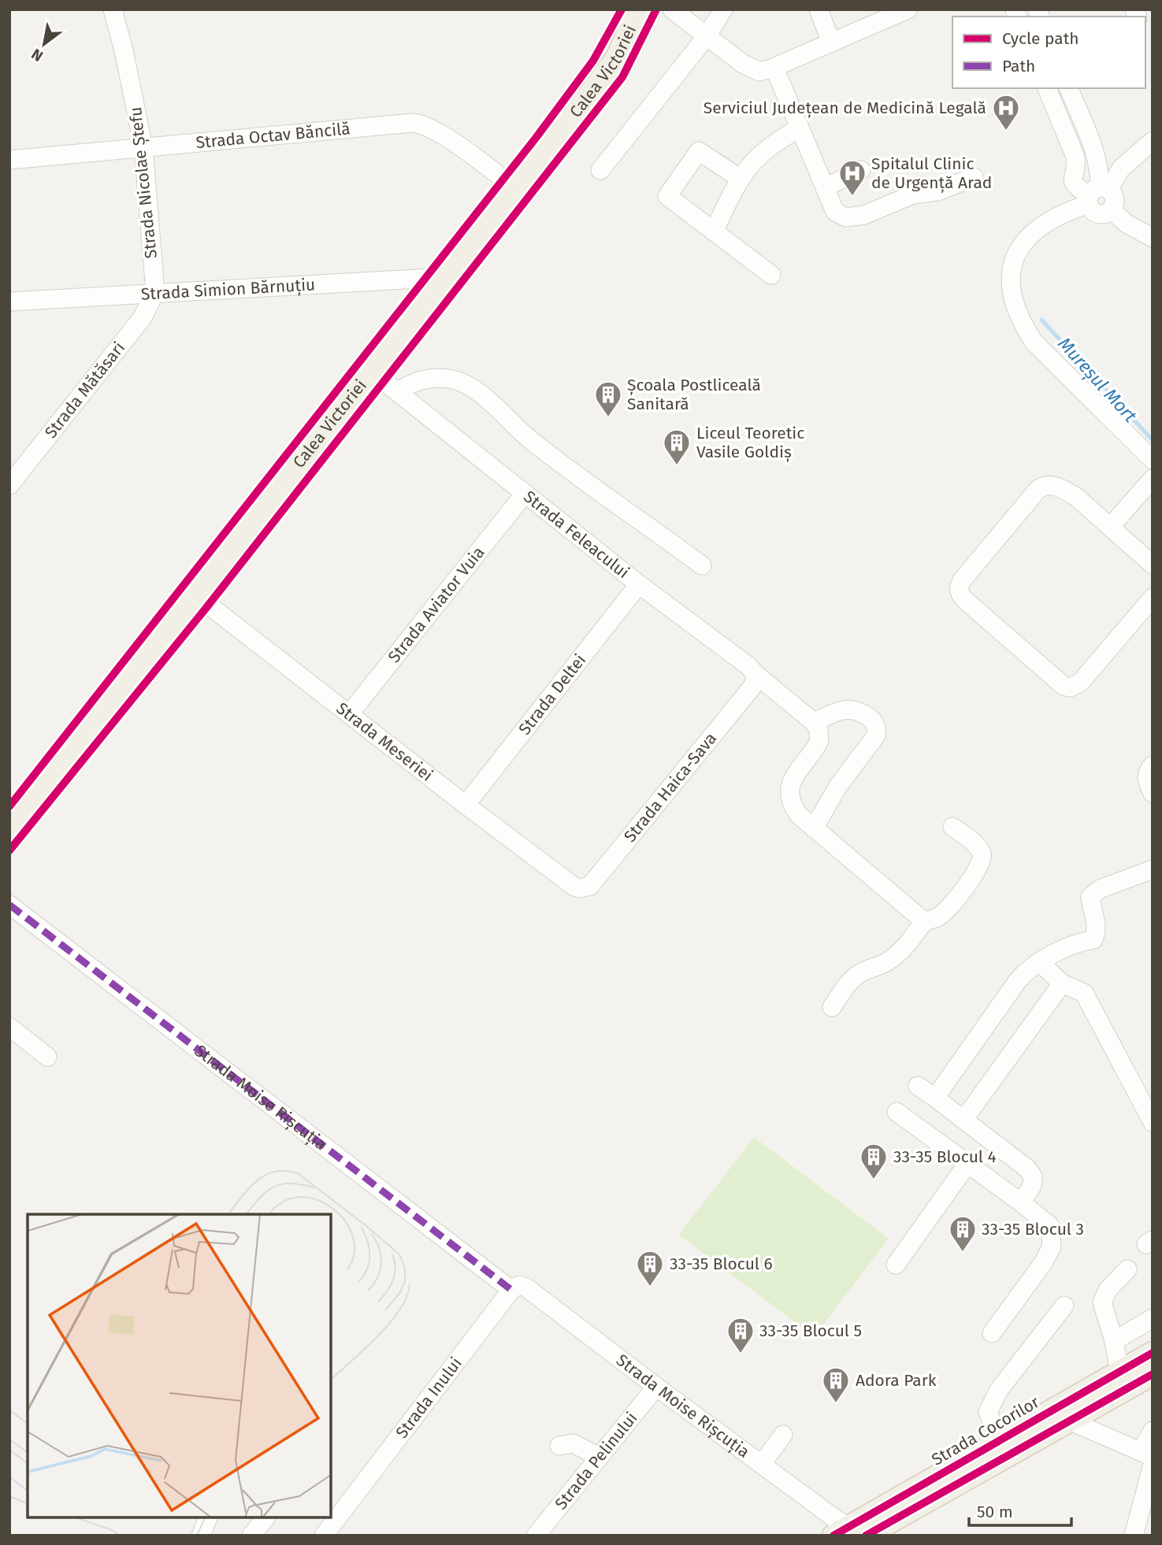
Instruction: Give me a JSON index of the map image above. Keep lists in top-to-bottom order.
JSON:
{
  "streets": {
    "main road": ["Calea Victoriei", "Strada Cocorilor"],
    "street": [
      "Strada Octav Băncilă",
      "Strada Nicolae Ștefu",
      "Strada Simion Bărnuțiu",
      "Strada Mătăsari",
      "Strada Feleacului",
      "Strada Aviator Vuia",
      "Strada Deltei",
      "Strada Meseriei",
      "Strada Haica-Sava",
      "Strada Moise Rișcuția",
      "Strada Inului",
      "Strada Pelinului"
    ]
  },
  "crossings": [
    ["Calea Victoriei", "Strada Octav Băncilă"],
    ["Calea Victoriei", "Strada Simion Bărnuțiu"],
    ["Calea Victoriei", "Strada Feleacului"],
    ["Calea Victoriei", "Strada Meseriei"],
    ["Strada Octav Băncilă", "Strada Nicolae Ștefu"],
    ["Strada Nicolae Ștefu", "Strada Simion Bărnuțiu"],
    ["Strada Nicolae Ștefu", "Strada Mătăsari"],
    ["Strada Simion Bărnuțiu", "Strada Mătăsari"],
    ["Strada Feleacului", "Strada Aviator Vuia"],
    ["Strada Feleacului", "Strada Deltei"],
    ["Strada Feleacului", "Strada Haica-Sava"],
    ["Strada Aviator Vuia", "Strada Meseriei"],
    ["Strada Deltei", "Strada Meseriei"],
    ["Strada Meseriei", "Strada Haica-Sava"],
    ["Strada Moise Rișcuția", "Strada Inului"],
    ["Strada Moise Rișcuția", "Strada Cocorilor"],
    ["Strada Moise Rișcuția", "Strada Pelinului"]
  ],
  "water": ["Mureșul Mort"],
  "places": {
    "hospital": ["Serviciul Județean de Medicină Legală", "Spitalul Clinic de Urgență Arad"],
    "building": [
      "Școala Postliceală Sanitară",
      "Liceul Teoretic Vasile Goldiș",
      "33-35 Blocul 4",
      "33-35 Blocul 3",
      "33-35 Blocul 6",
      "33-35 Blocul 5",
      "Adora Park"
    ]
  },
  "legend": ["Cycle path", "Path"],
  "scale_bar": "50 m",
  "north": "bottom left"
}
